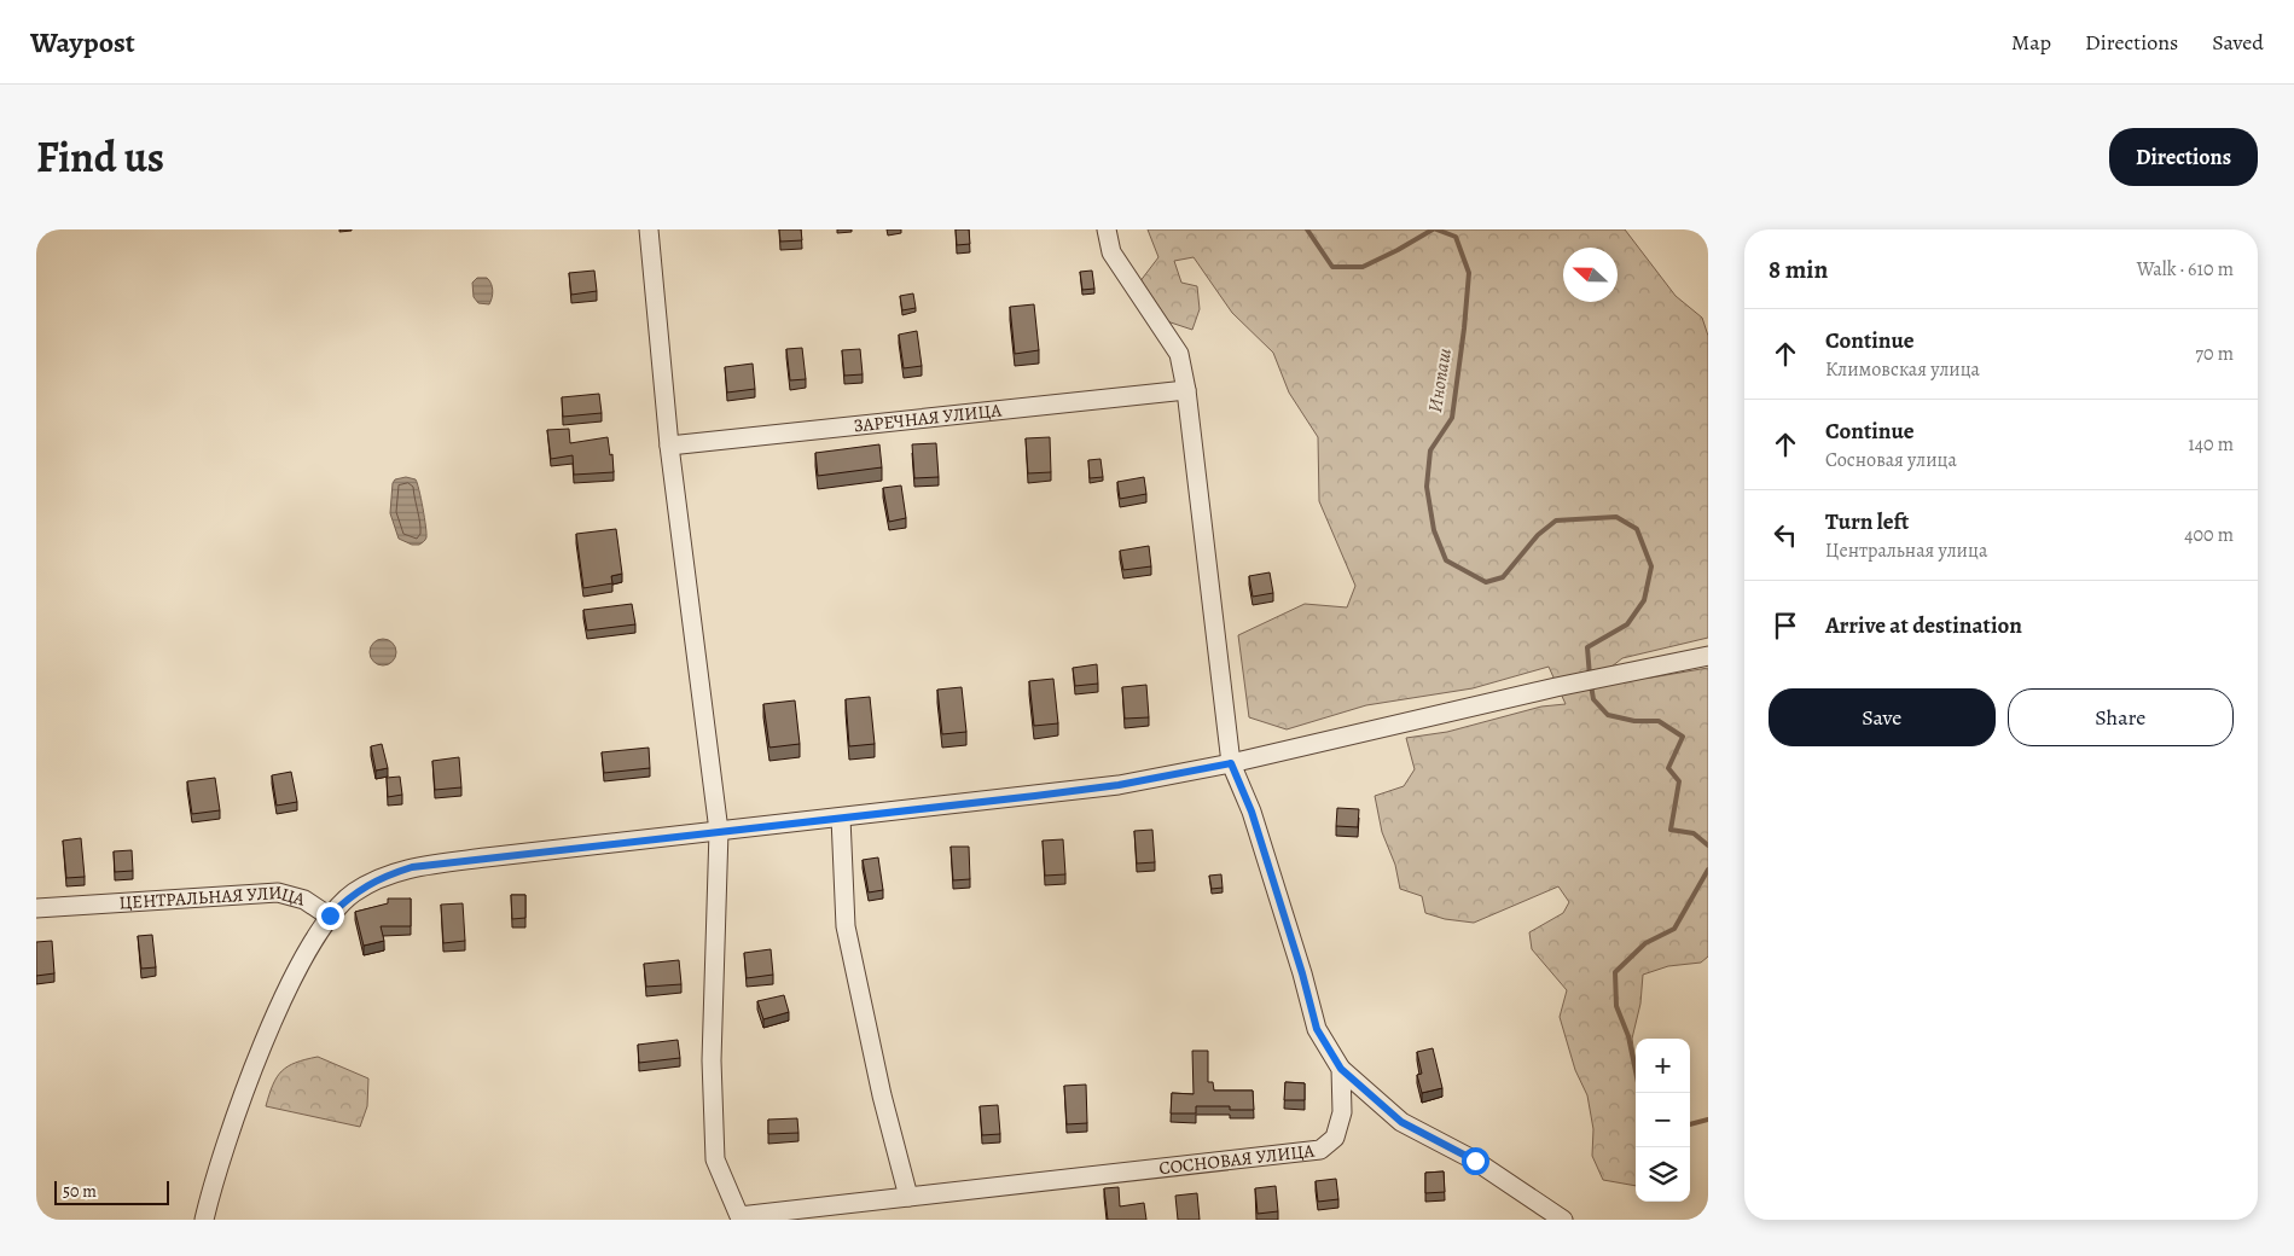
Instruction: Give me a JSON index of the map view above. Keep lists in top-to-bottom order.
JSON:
{
  "streets": {
    "street": ["ЗАРЕЧНАЯ УЛИЦА", "ЦЕНТРАЛЬНАЯ УЛИЦА", "СОСНОВАЯ УЛИЦА"]
  },
  "crossings": [
    ["ЗАРЕЧНАЯ УЛИЦА", "СОСНОВАЯ УЛИЦА"],
    ["ЦЕНТРАЛЬНАЯ УЛИЦА", "СОСНОВАЯ УЛИЦА"]
  ],
  "water": ["Инопаш"],
  "scale_bar": "50 m",
  "north": "left",
  "page": {
    "header": "Waypost",
    "nav": ["Map", "Directions", "Saved"],
    "title": "Find us",
    "buttons": [
      "Directions",
      ["Save", "Share"]
    ],
    "heading": ["8 min", "Walk · 610 m"],
    "list": [
      ["Continue", "Климовская улица", "70 m"],
      ["Continue", "Сосновая улица", "140 m"],
      ["Turn left", "Центральная улица", "400 m"],
      "Arrive at destination"
    ],
    "map_buttons": ["+", "−"],
    "scale": "50 m"
  }
}
